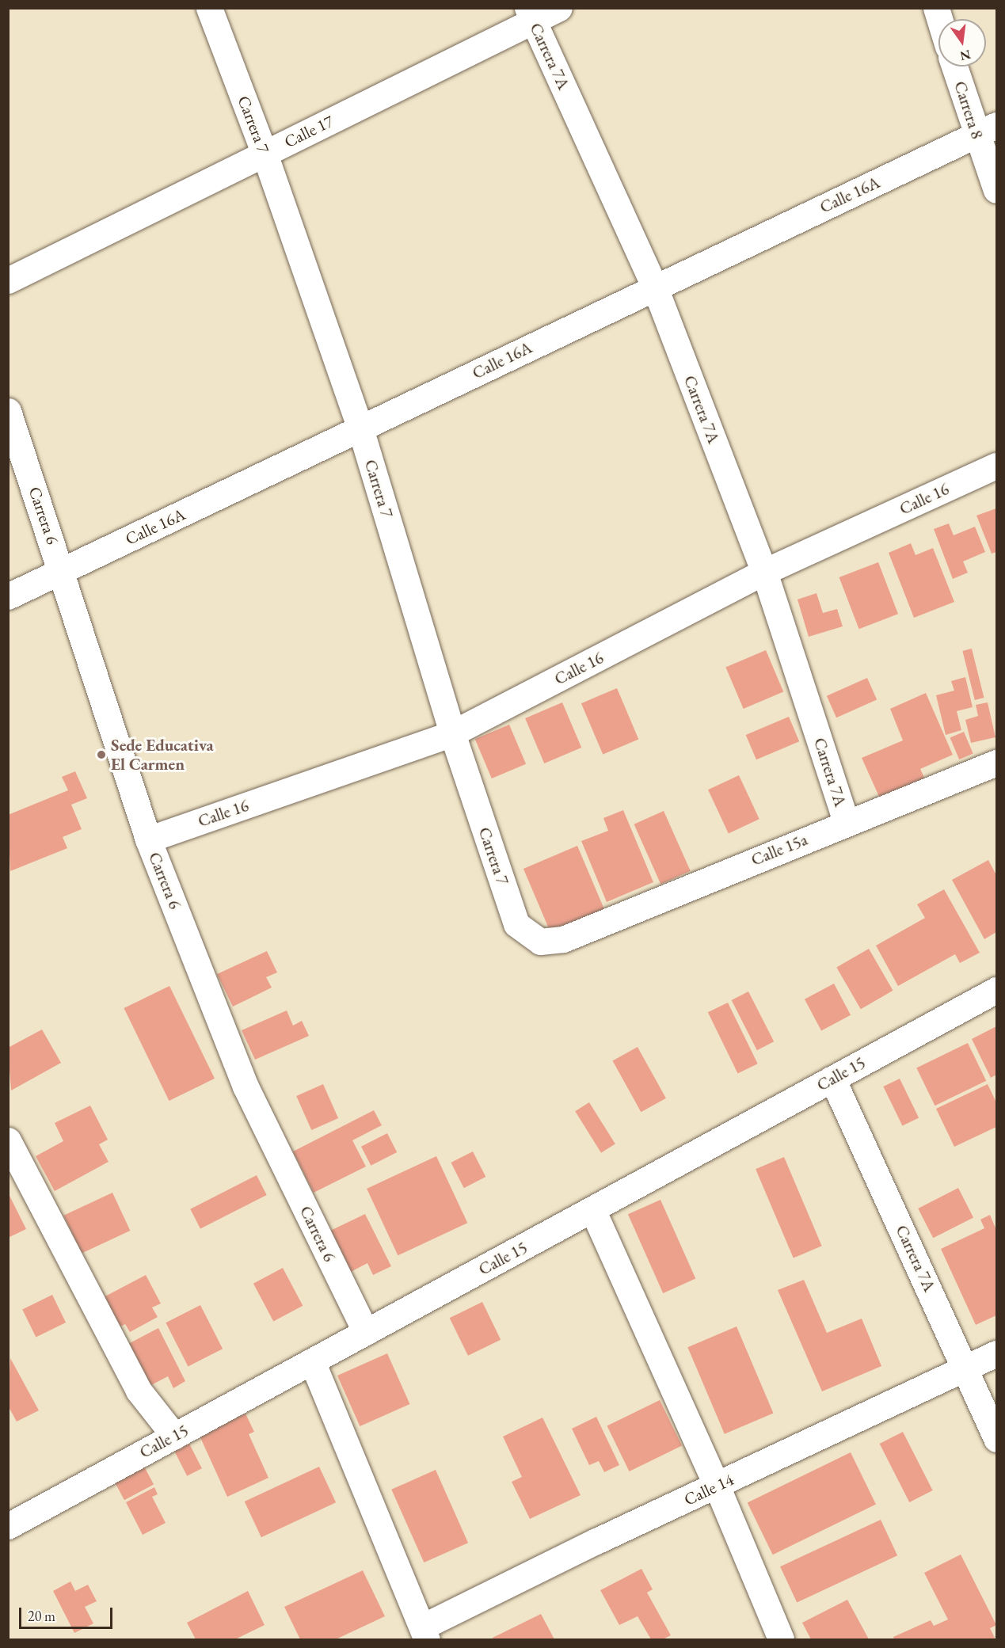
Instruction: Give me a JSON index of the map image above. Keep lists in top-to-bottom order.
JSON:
{
  "streets": {
    "street": [
      "Carrera 7A",
      "Carrera 8",
      "Carrera 7",
      "Calle 17",
      "Calle 16A",
      "Calle 16",
      "Carrera 6",
      "Calle 15a",
      "Calle 15",
      "Calle 14"
    ]
  },
  "crossings": [
    ["Carrera 7A", "Calle 17"],
    ["Carrera 7A", "Calle 16A"],
    ["Carrera 7A", "Calle 16"],
    ["Carrera 7A", "Calle 15a"],
    ["Carrera 7A", "Calle 15"],
    ["Carrera 7A", "Calle 14"],
    ["Carrera 8", "Calle 16A"],
    ["Carrera 7", "Calle 17"],
    ["Carrera 7", "Calle 16A"],
    ["Carrera 7", "Calle 16"],
    ["Carrera 7", "Calle 15a"],
    ["Calle 16A", "Carrera 6"],
    ["Calle 16", "Carrera 6"],
    ["Carrera 6", "Calle 15"]
  ],
  "places": ["Sede Educativa El Carmen"],
  "scale_bar": "20 m",
  "north": "bottom"
}
